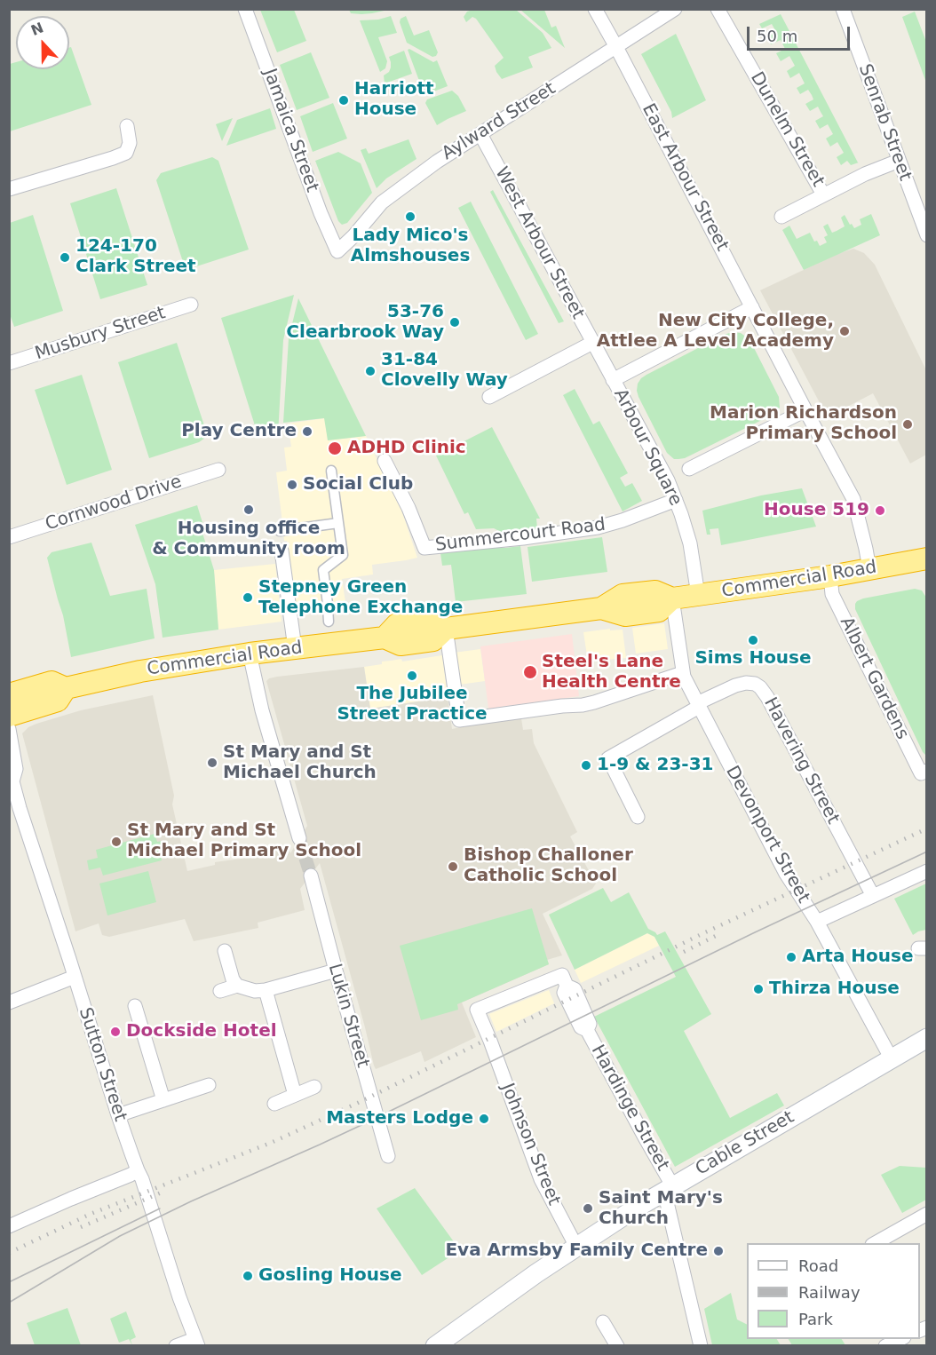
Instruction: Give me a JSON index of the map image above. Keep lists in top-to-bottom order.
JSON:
{
  "streets": {
    "highway": ["Commercial Road"],
    "main road": ["Cable Street"],
    "street": [
      "Aylward Street",
      "Senrab Street",
      "Dunelm Street",
      "Jamaica Street",
      "East Arbour Street",
      "West Arbour Street",
      "Musbury Street",
      "Arbour Square",
      "Cornwood Drive",
      "Summercourt Road",
      "Albert Gardens",
      "Havering Street",
      "Devonport Street",
      "Lukin Street",
      "Sutton Street",
      "Hardinge Street",
      "Johnson Street"
    ]
  },
  "crossings": [
    ["Aylward Street", "Jamaica Street"],
    ["Aylward Street", "East Arbour Street"],
    ["Aylward Street", "West Arbour Street"],
    ["East Arbour Street", "Arbour Square"],
    ["West Arbour Street", "Arbour Square"],
    ["Arbour Square", "Summercourt Road"],
    ["Arbour Square", "Commercial Road"],
    ["Commercial Road", "Albert Gardens"],
    ["Commercial Road", "Devonport Street"],
    ["Havering Street", "Devonport Street"],
    ["Devonport Street", "Cable Street"],
    ["Hardinge Street", "Cable Street"],
    ["Hardinge Street", "Johnson Street"],
    ["Cable Street", "Johnson Street"]
  ],
  "places": [
    "Harriott House",
    "Lady Mico's Almshouses",
    "124-170 Clark Street",
    "53-76 Clearbrook Way",
    "New City College, Attlee A Level Academy",
    "31-84 Clovelly Way",
    "Marion Richardson Primary School",
    "Play Centre",
    "ADHD Clinic",
    "Social Club",
    "Housing office & Community room",
    "House 519",
    "Stepney Green Telephone Exchange",
    "Sims House",
    "Steel's Lane Health Centre",
    "The Jubilee Street Practice",
    "St Mary and St Michael Church",
    "1-9 & 23-31",
    "St Mary and St Michael Primary School",
    "Bishop Challoner Catholic School",
    "Arta House",
    "Thirza House",
    "Dockside Hotel",
    "Masters Lodge",
    "Saint Mary's Church",
    "Eva Armsby Family Centre",
    "Gosling House"
  ],
  "legend": ["Road", "Railway", "Park"],
  "scale_bar": "50 m",
  "north": "top"
}
